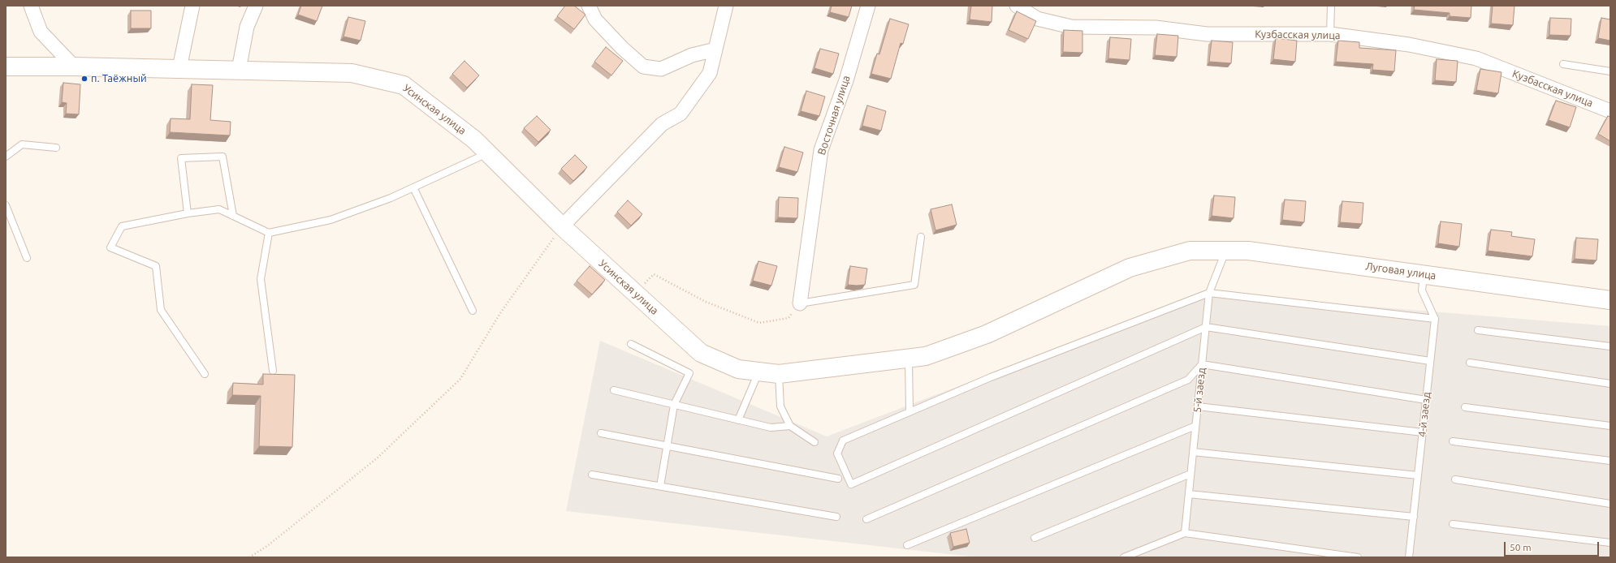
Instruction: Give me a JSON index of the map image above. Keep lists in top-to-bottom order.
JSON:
{
  "streets": {
    "street": [
      "Кузбасская улица",
      "Усинская улица",
      "Восточная улица",
      "Луговая улица"
    ],
    "lane": ["5-й заезд", "4-й заезд"]
  },
  "crossings": [
    ["Усинская улица", "Луговая улица"],
    ["Луговая улица", "5-й заезд"]
  ],
  "places": ["п. Таёжный"],
  "scale_bar": "50 m"
}
